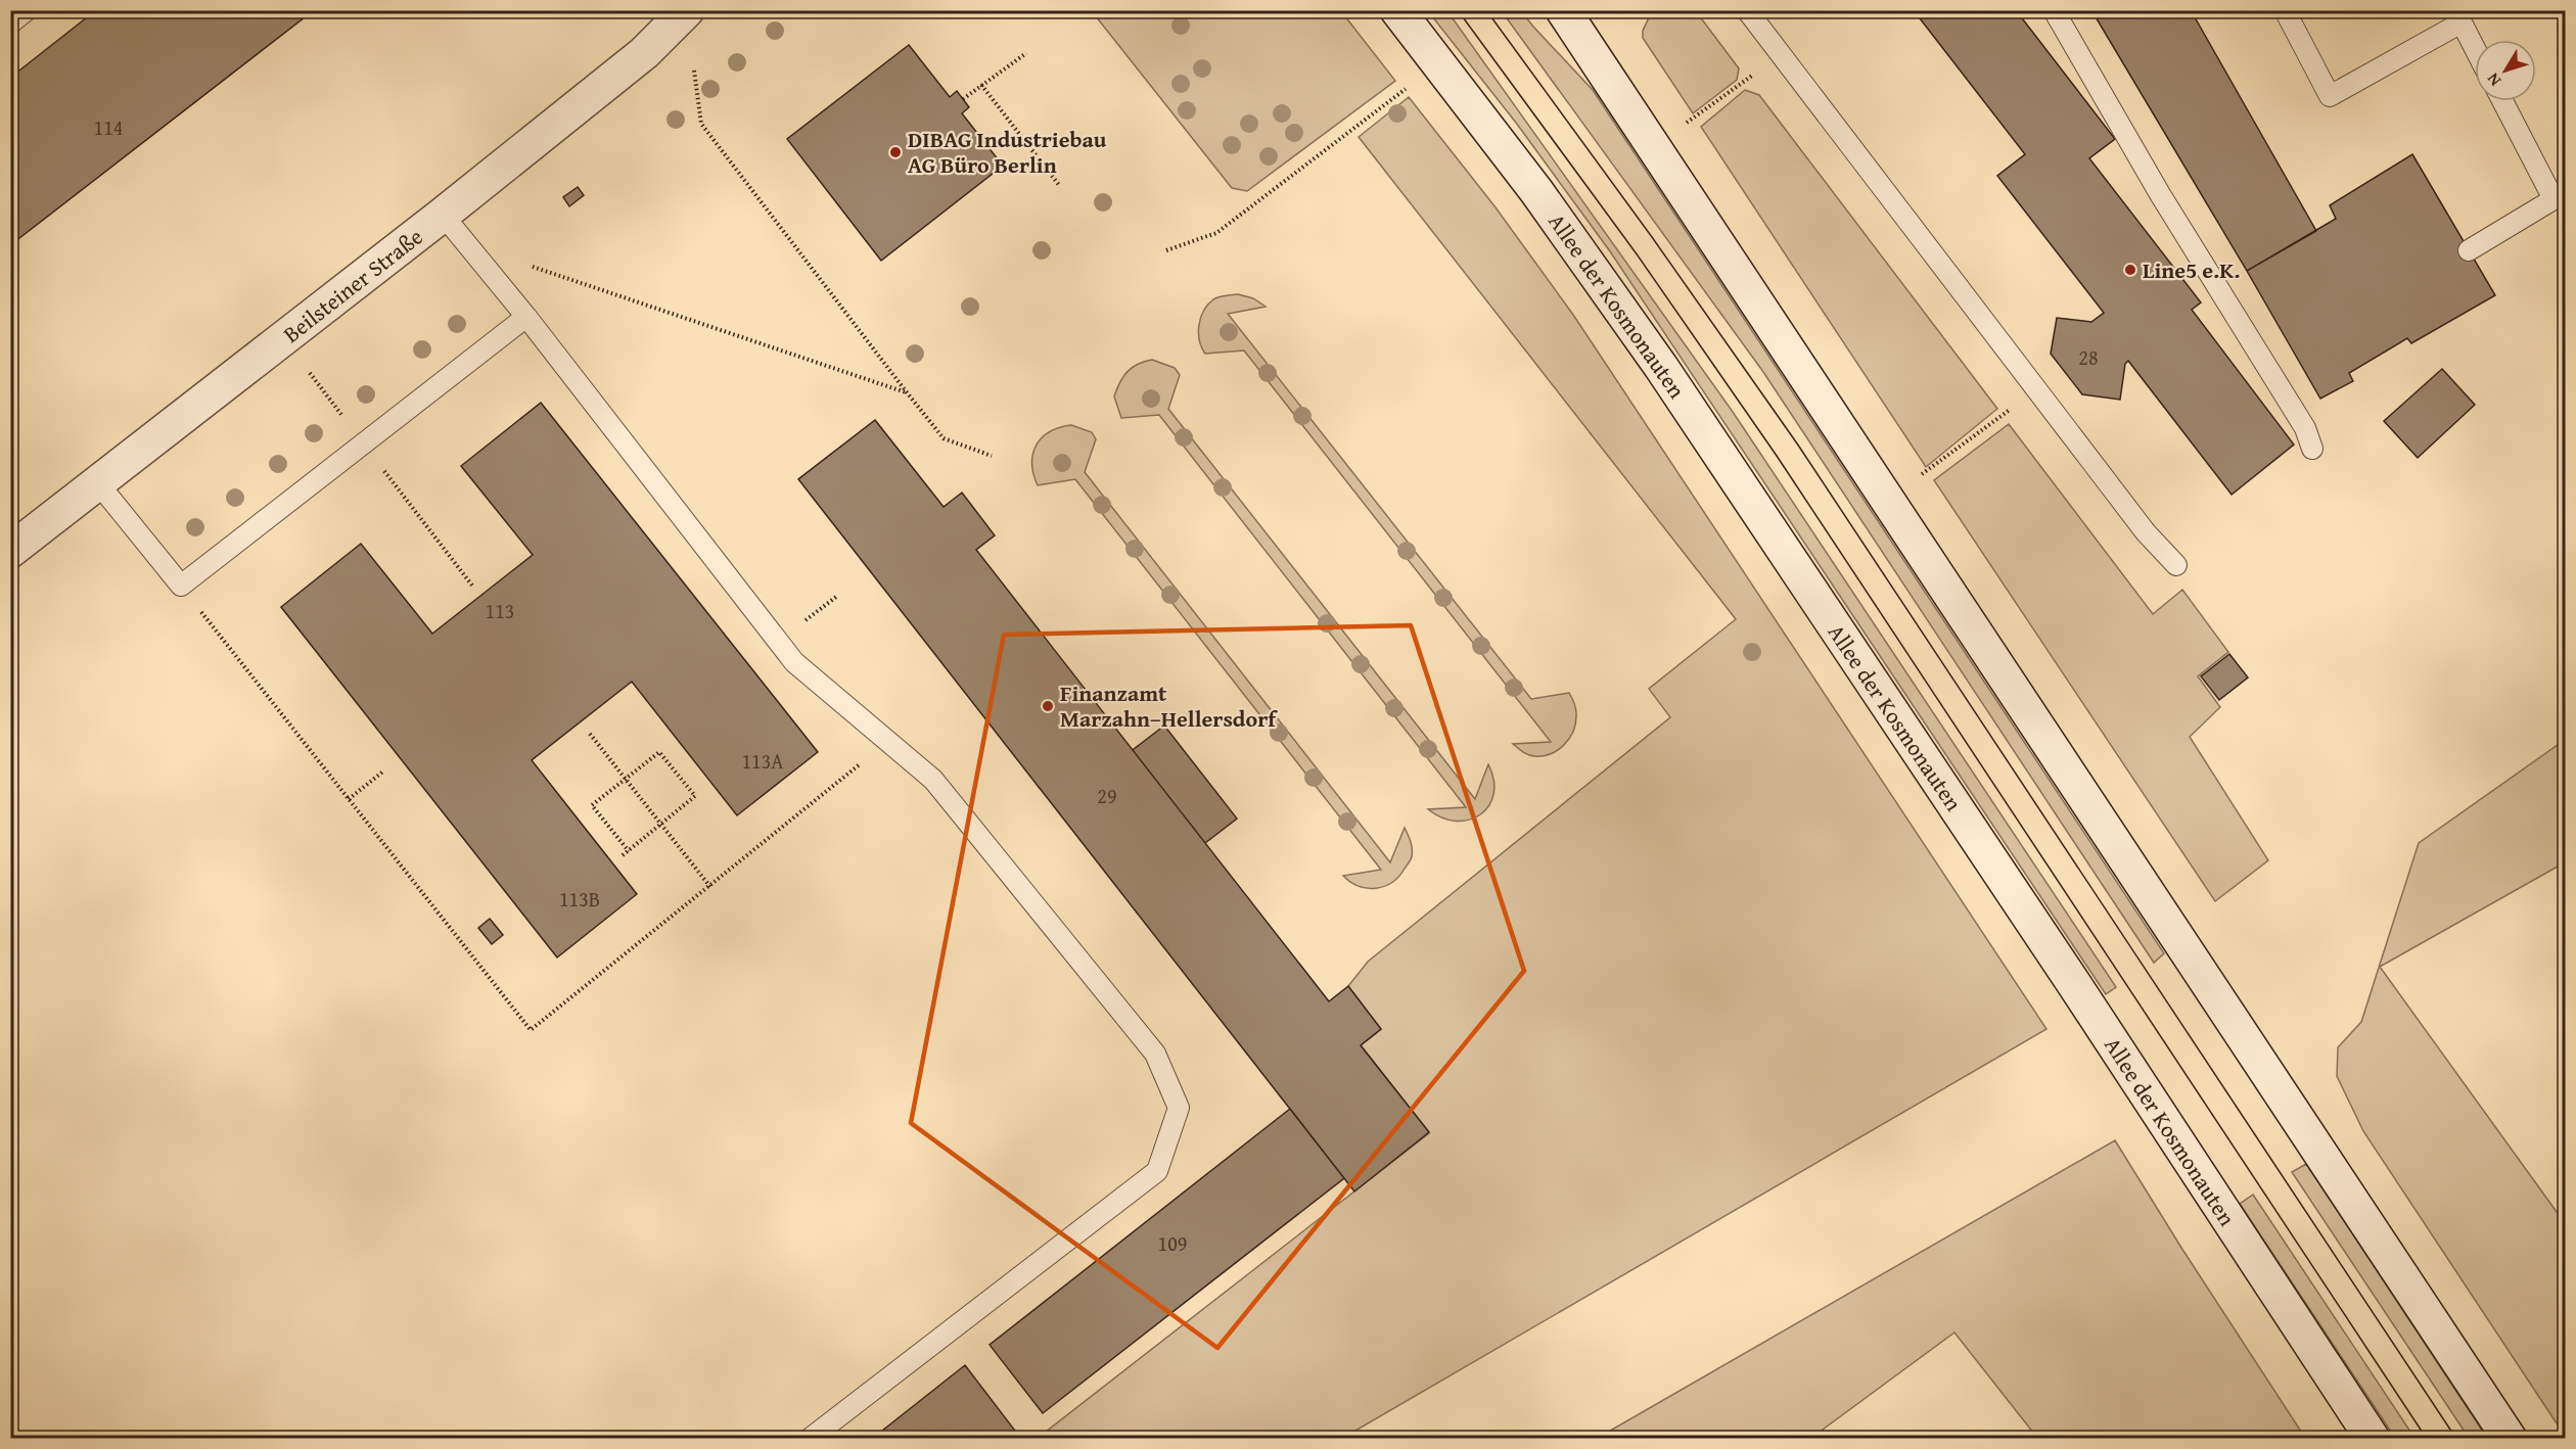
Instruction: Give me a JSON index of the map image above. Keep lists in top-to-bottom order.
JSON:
{
  "streets": {
    "main road": ["Beilsteiner Straße", "Allee der Kosmonauten"]
  },
  "places": ["DIBAG Industriebau AG Büro Berlin", "Line5 e.K.", "Finanzamt Marzahn–Hellersdorf"],
  "house_numbers": [
    "114",
    "28",
    "113",
    "113A",
    "29",
    "113B",
    "109"
  ],
  "north": "bottom left"
}
